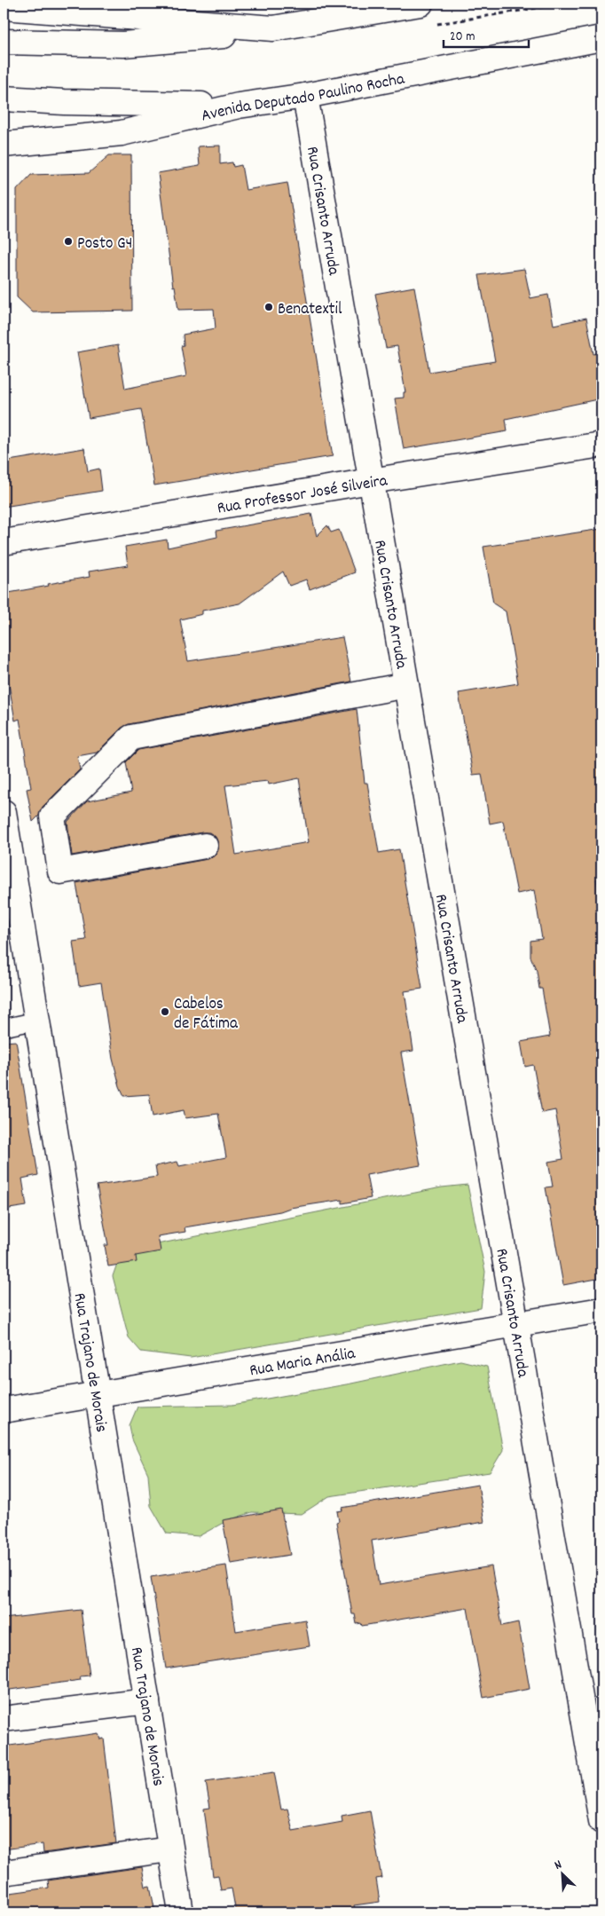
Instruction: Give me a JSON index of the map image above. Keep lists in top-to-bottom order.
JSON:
{
  "streets": {
    "street": [
      "Avenida Deputado Paulino Rocha",
      "Rua Crisanto Arruda",
      "Rua Professor José Silveira",
      "Rua Maria Anália",
      "Rua Trajano de Morais"
    ]
  },
  "crossings": [
    ["Avenida Deputado Paulino Rocha", "Rua Crisanto Arruda"],
    ["Rua Crisanto Arruda", "Rua Professor José Silveira"],
    ["Rua Crisanto Arruda", "Rua Maria Anália"],
    ["Rua Maria Anália", "Rua Trajano de Morais"]
  ],
  "places": ["Posto G4", "Benatextil", "Cabelos de Fátima"],
  "scale_bar": "20 m",
  "north": "top left"
}
